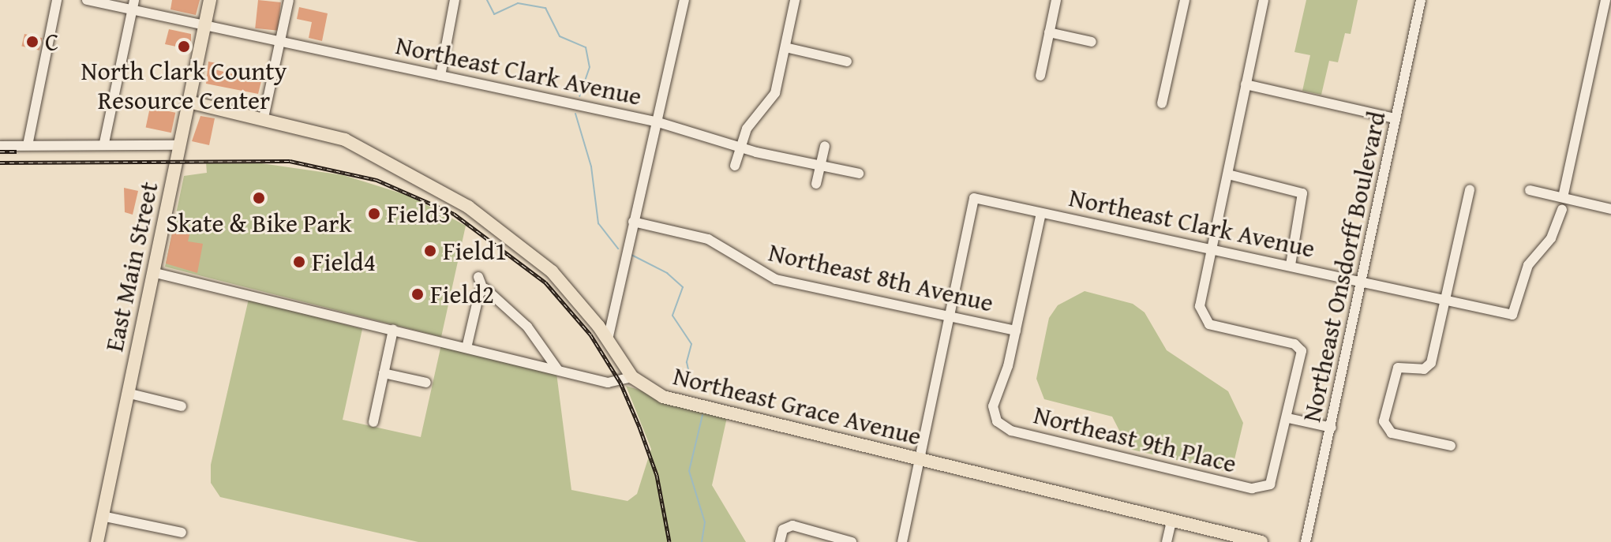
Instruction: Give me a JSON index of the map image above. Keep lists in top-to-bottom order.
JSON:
{
  "streets": {
    "main road": ["East Main Street", "Northeast Grace Avenue"],
    "street": [
      "Northeast Clark Avenue",
      "Northeast Onsdorff Boulevard",
      "Northeast 8th Avenue",
      "Northeast 9th Place"
    ]
  },
  "crossings": [
    ["Northeast Clark Avenue", "East Main Street"],
    ["Northeast Clark Avenue", "Northeast Onsdorff Boulevard"],
    ["Northeast Clark Avenue", "Northeast 8th Avenue"],
    ["East Main Street", "Northeast Grace Avenue"],
    ["Northeast 8th Avenue", "Northeast 9th Place"]
  ],
  "places": [
    "C",
    "North Clark County Resource Center",
    "Skate & Bike Park",
    "Field3",
    "Field1",
    "Field4",
    "Field2"
  ]
}
